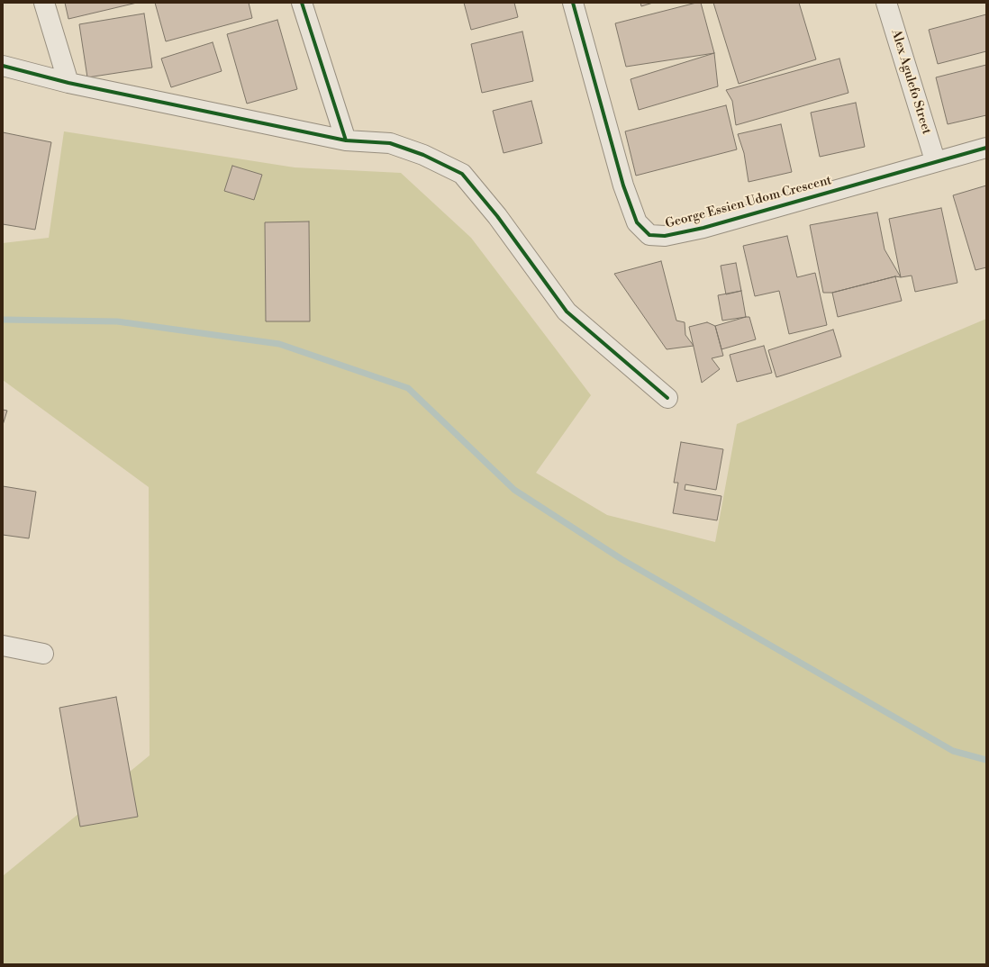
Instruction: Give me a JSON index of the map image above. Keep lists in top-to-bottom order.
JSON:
{
  "streets": {
    "street": ["Alex Agulefo Street", "George Essien Udom Crescent"]
  },
  "crossings": [
    ["Alex Agulefo Street", "George Essien Udom Crescent"]
  ]
}
